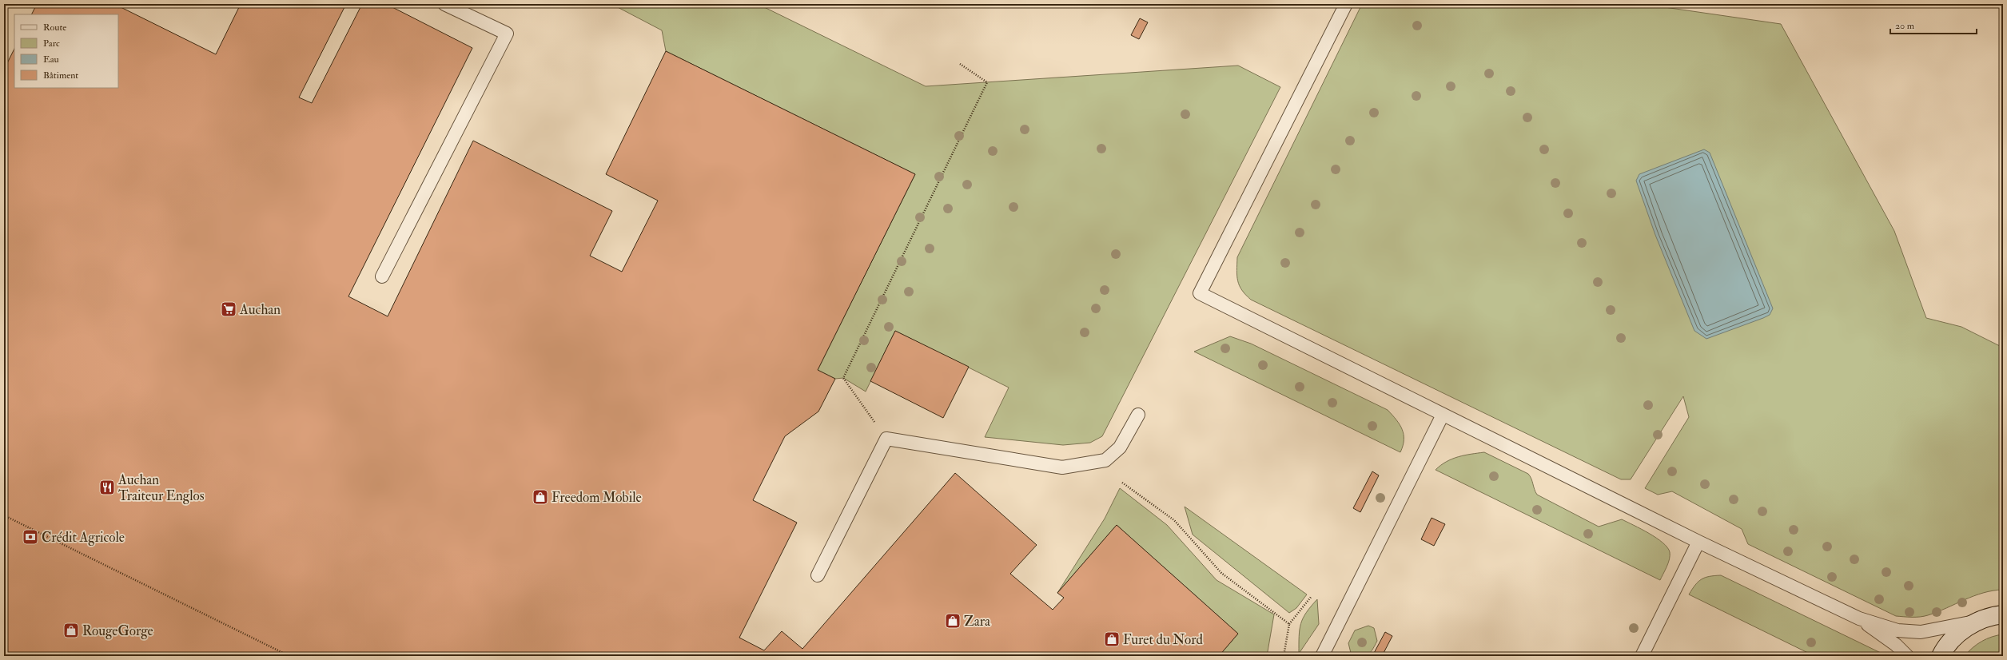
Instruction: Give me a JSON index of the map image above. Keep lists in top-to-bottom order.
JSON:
{
  "places": {
    "supermarket": ["Auchan"],
    "restaurant": ["Auchan Traiteur Englos"],
    "shop": [
      "Freedom Mobile",
      "Zara",
      "RougeGorge",
      "Furet du Nord"
    ],
    "bank": ["Crédit Agricole"]
  },
  "legend": [
    "Route",
    "Parc",
    "Eau",
    "Bâtiment"
  ],
  "scale_bar": "20 m"
}
